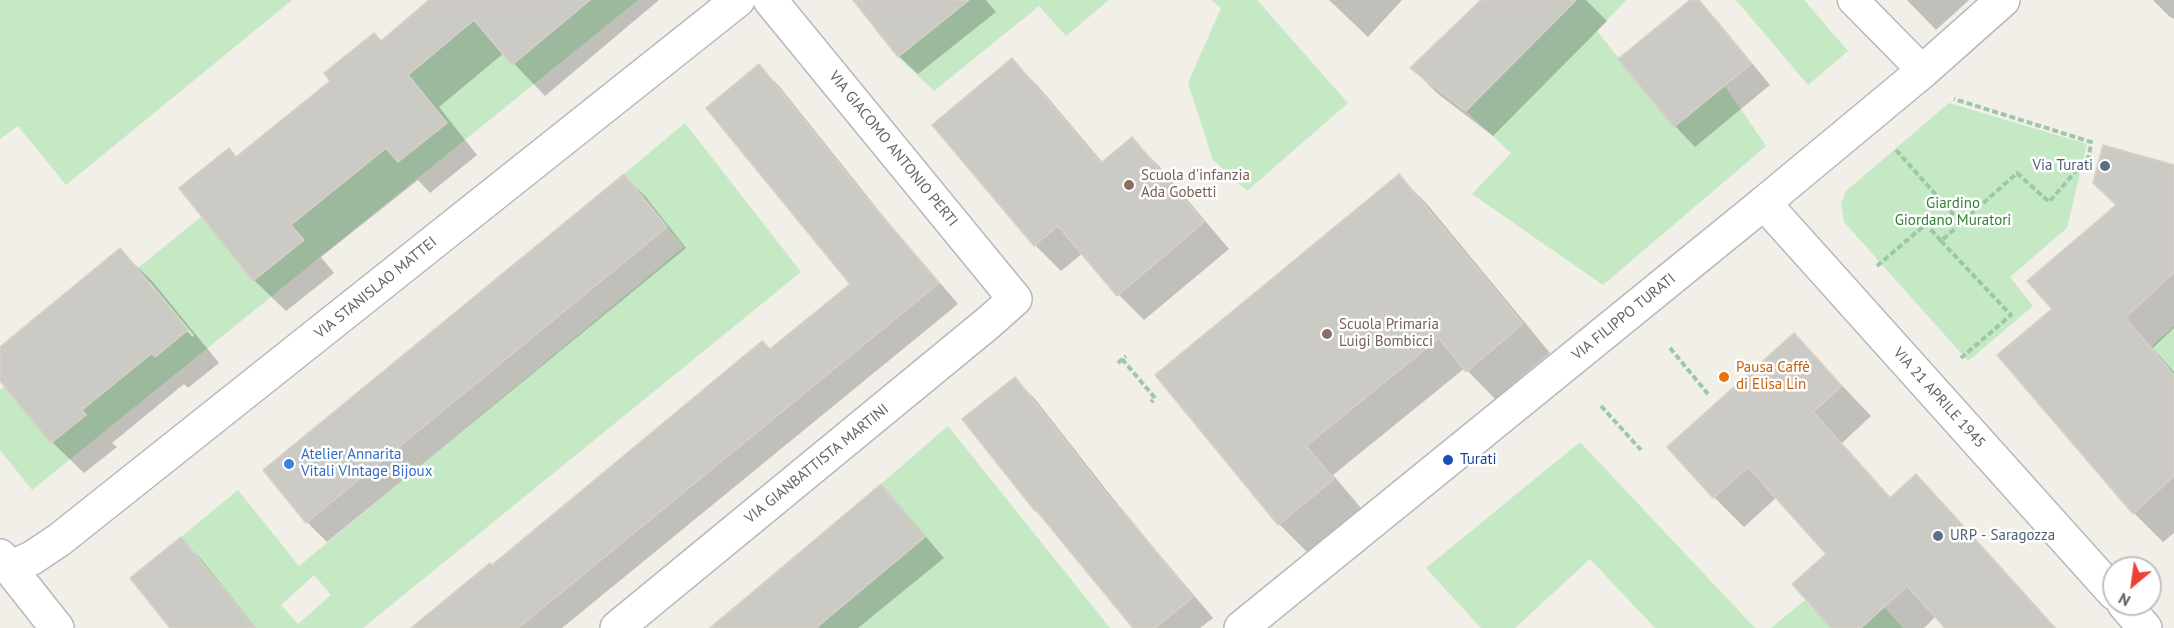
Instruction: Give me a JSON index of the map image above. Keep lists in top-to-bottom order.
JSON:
{
  "streets": {
    "street": [
      "VIA GIACOMO ANTONIO PERTI",
      "VIA STANISLAO MATTEI",
      "VIA FILIPPO TURATI",
      "VIA 21 APRILE 1945",
      "VIA GIANBATTISTA MARTINI"
    ]
  },
  "crossings": [
    ["VIA GIACOMO ANTONIO PERTI", "VIA GIANBATTISTA MARTINI"],
    ["VIA FILIPPO TURATI", "VIA 21 APRILE 1945"]
  ],
  "parks": ["Giardino Giordano Muratori"],
  "places": [
    "Via Turati",
    "Scuola d'infanzia Ada Gobetti",
    "Scuola Primaria Luigi Bombicci",
    "Pausa Caffè di Elisa Lin",
    "Turati",
    "Atelier Annarita Vitali VIntage Bijoux",
    "URP - Saragozza"
  ],
  "north": "bottom left"
}
